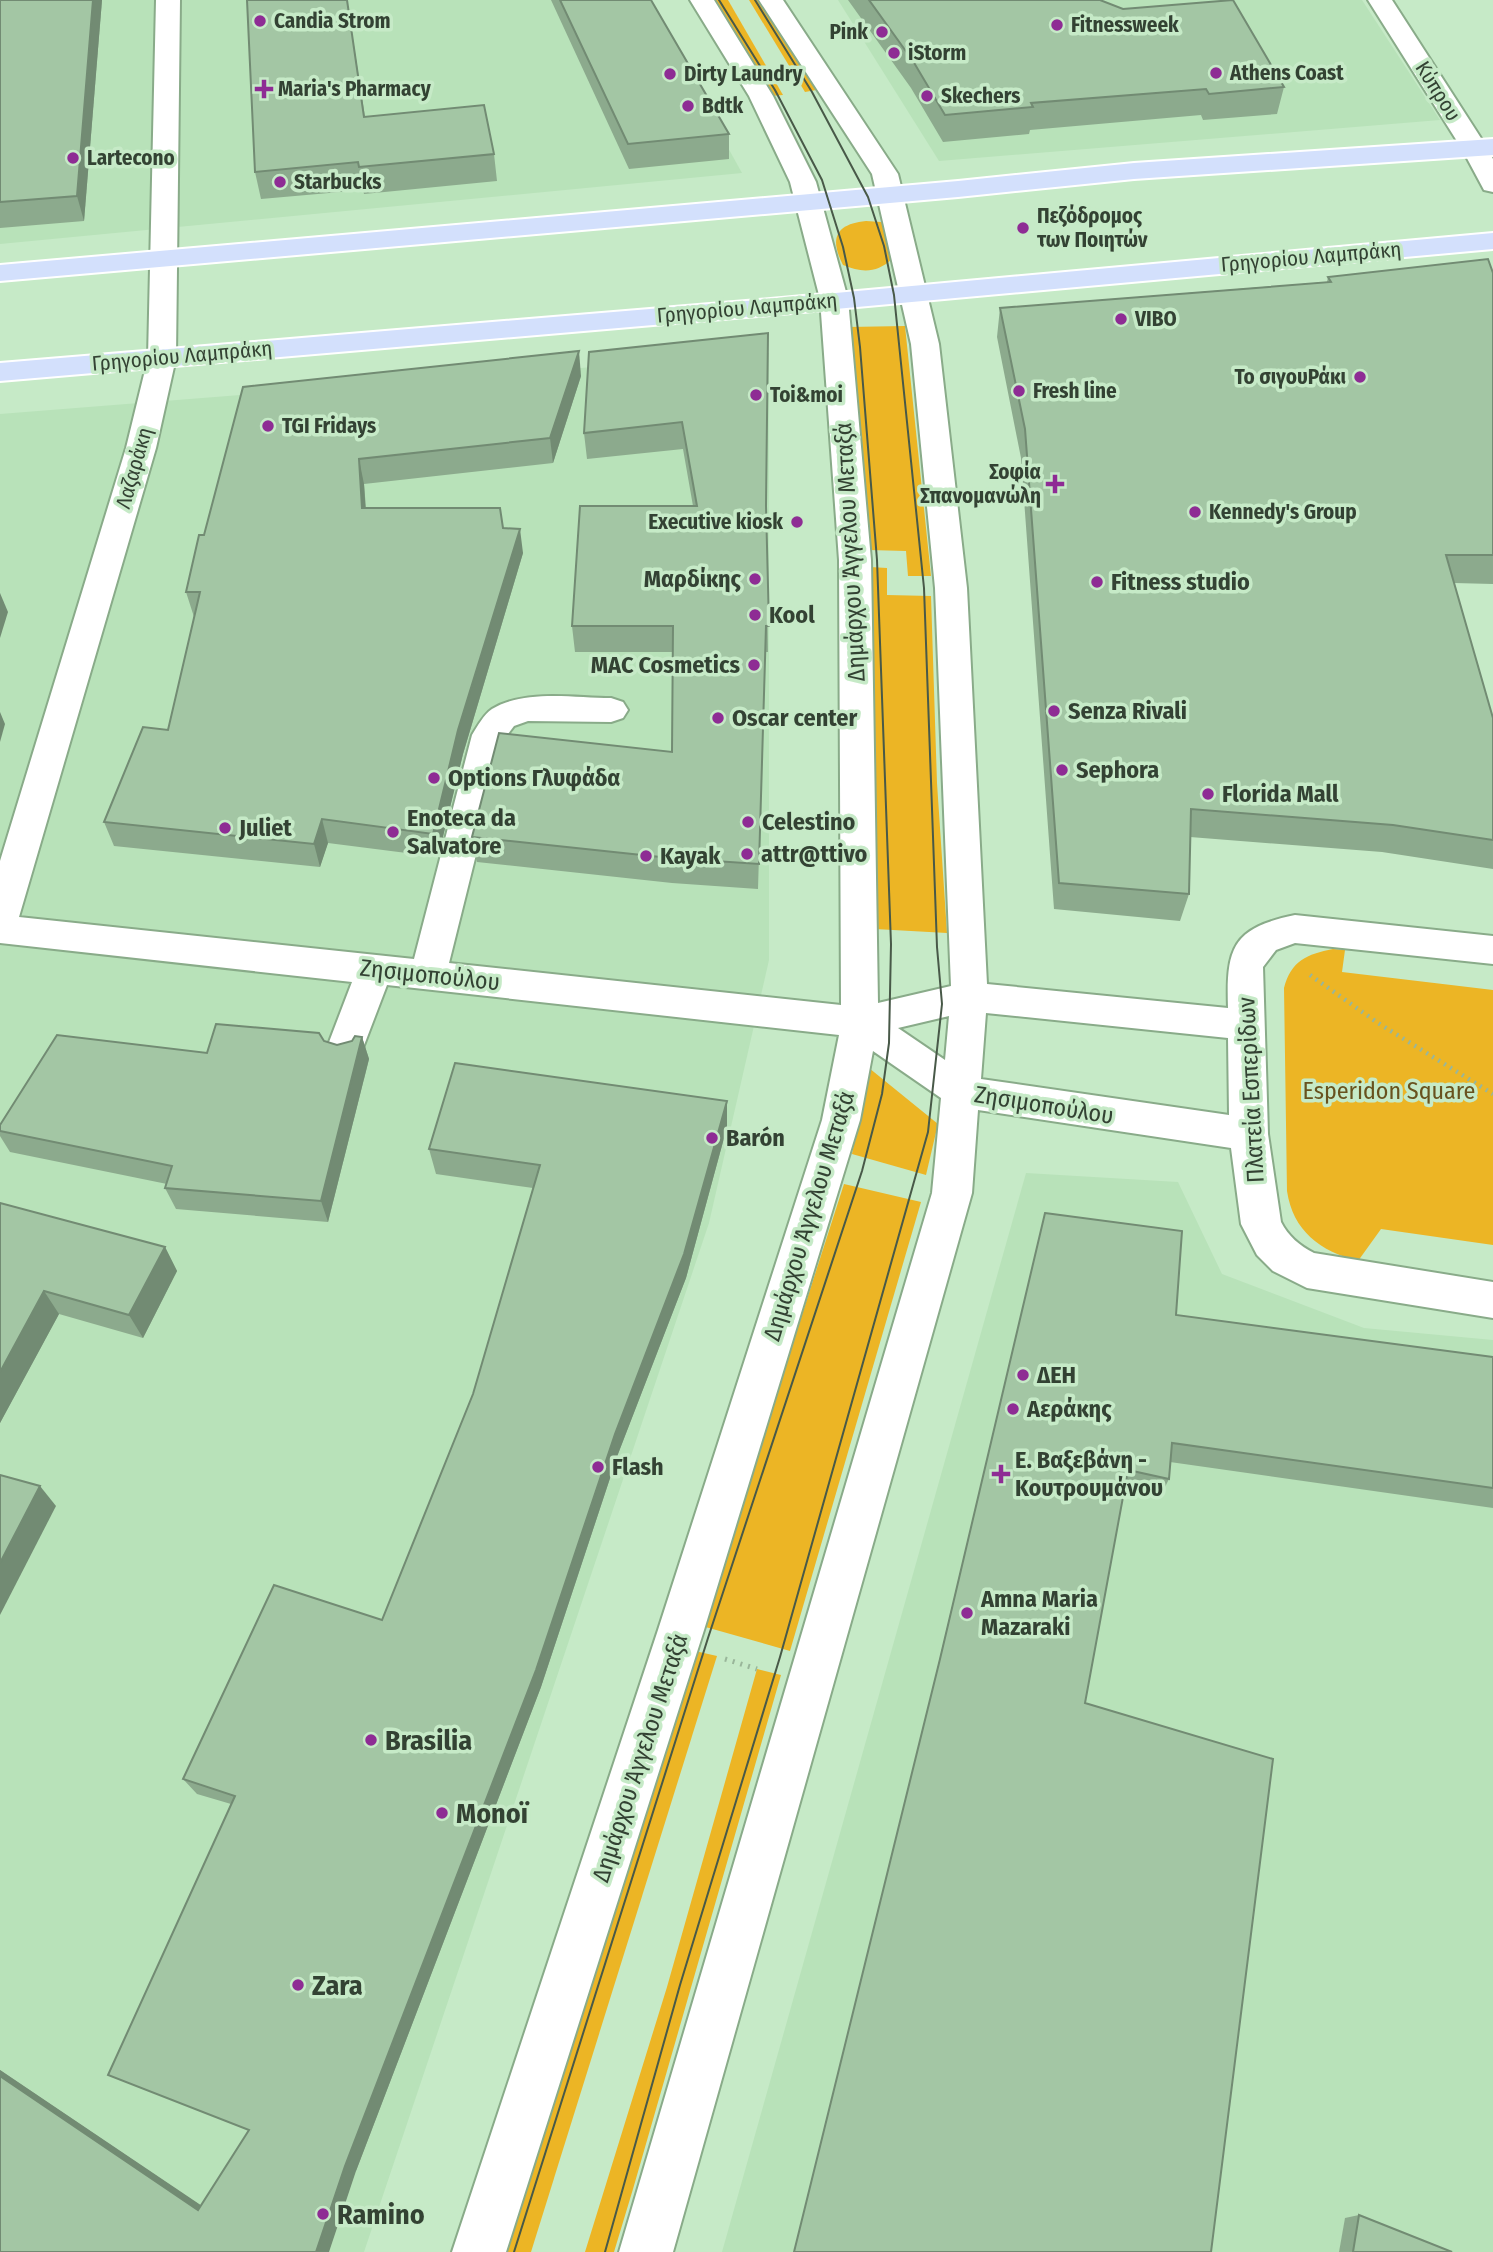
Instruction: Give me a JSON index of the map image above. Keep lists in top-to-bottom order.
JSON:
{
  "streets": {
    "main road": ["Γρηγορίου Λαμπράκη"],
    "street": [
      "Κύπρου",
      "Λαζαράκη",
      "Δημάρχου Άγγελου Μεταξά",
      "Ζησιμοπούλου",
      "Πλατεία Εσπερίδων"
    ]
  },
  "crossings": [
    ["Γρηγορίου Λαμπράκη", "Λαζαράκη"],
    ["Γρηγορίου Λαμπράκη", "Δημάρχου Άγγελου Μεταξά"],
    ["Δημάρχου Άγγελου Μεταξά", "Ζησιμοπούλου"],
    ["Ζησιμοπούλου", "Πλατεία Εσπερίδων"]
  ],
  "parks": ["Esperidon Square"],
  "places": {
    "other": [
      "Candia Strom",
      "Fitnessweek",
      "Pink",
      "iStorm",
      "Athens Coast",
      "Dirty Laundry",
      "Skechers",
      "Bdtk",
      "Lartecono",
      "Starbucks",
      "Πεζόδρομος των Ποιητών",
      "VIBO",
      "Το σιγουΡάκι",
      "Fresh line",
      "Toi&moi",
      "TGI Fridays",
      "Kennedy's Group",
      "Executive kiosk",
      "Μαρδίκης",
      "Fitness studio",
      "Kool",
      "MAC Cosmetics",
      "Senza Rivali",
      "Oscar center",
      "Sephora",
      "Options Γλυφάδα",
      "Florida Mall",
      "Celestino",
      "Juliet",
      "Enoteca da Salvatore",
      "attr@ttivo",
      "Kayak",
      "Barón",
      "ΔΕΗ",
      "Αεράκης",
      "Flash",
      "Amna Maria Mazaraki",
      "Brasilia",
      "Monoï",
      "Zara",
      "Ramino"
    ],
    "health": ["Maria's Pharmacy", "Σοφία Σπανομανώλη", "Ε. Βαξεβάνη - Κουτρουμάνου"]
  }
}
